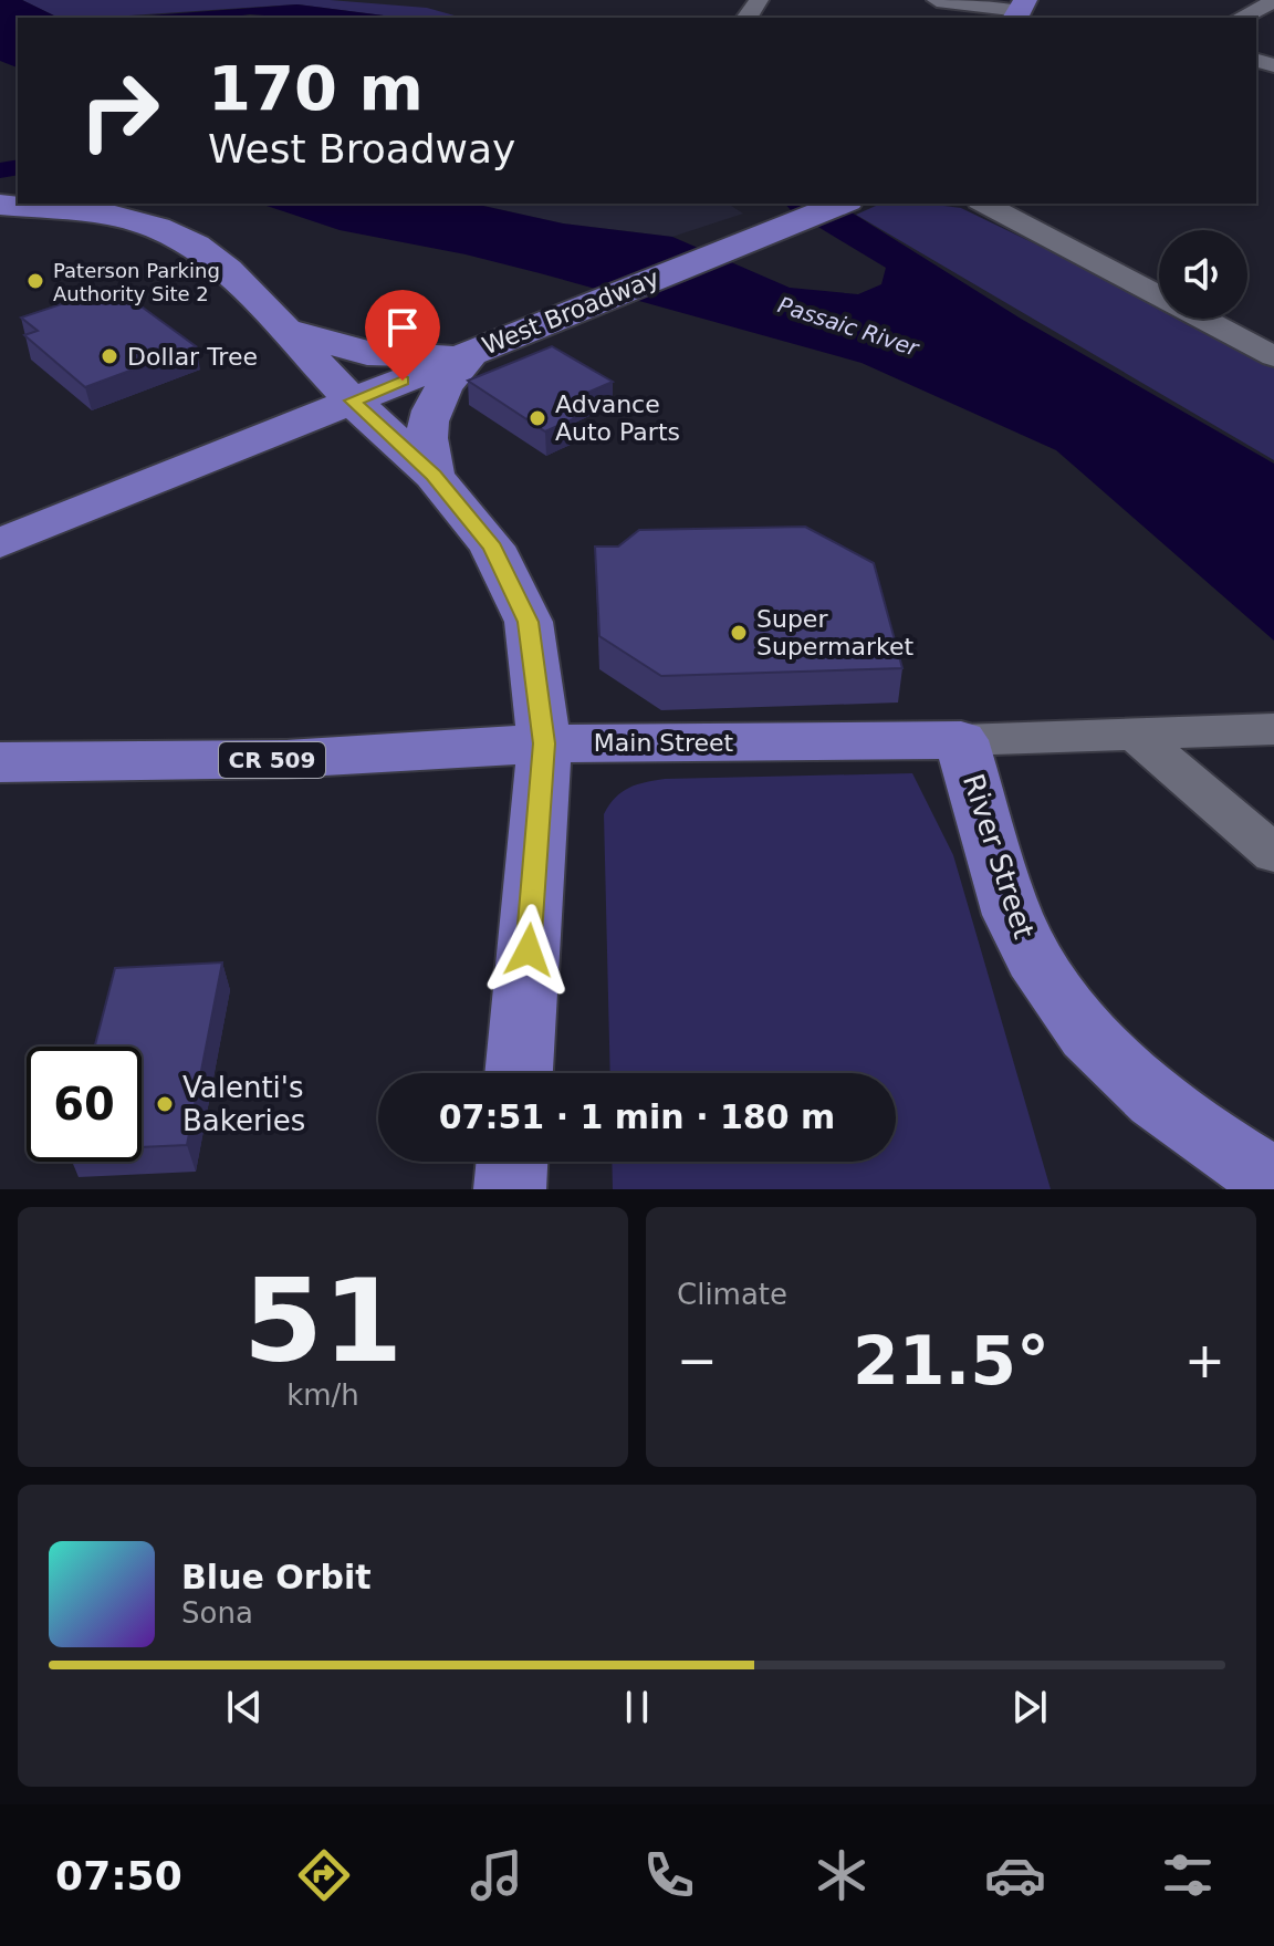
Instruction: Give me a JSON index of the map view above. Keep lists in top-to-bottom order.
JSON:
{
  "streets": {
    "main road": [
      "West Broadway",
      "Main Street",
      "CR 509",
      "River Street"
    ]
  },
  "crossings": [
    ["Main Street", "River Street"]
  ],
  "water": ["Passaic River"],
  "places": [
    "Paterson Parking Authority Site 2",
    "Dollar Tree",
    "Advance Auto Parts",
    "Super Supermarket",
    "Valenti's Bakeries"
  ],
  "page": {
    "turn": ["170 m", "West Broadway"],
    "limit": "60",
    "trip": "07:51 · 1 min · 180 m",
    "tile": [
      ["51", "km/h"],
      "Climate"
    ],
    "heat": ["−", "21.5°", "+"],
    "song": ["Blue Orbit", "Sona"],
    "tabs": "07:50"
  }
}
